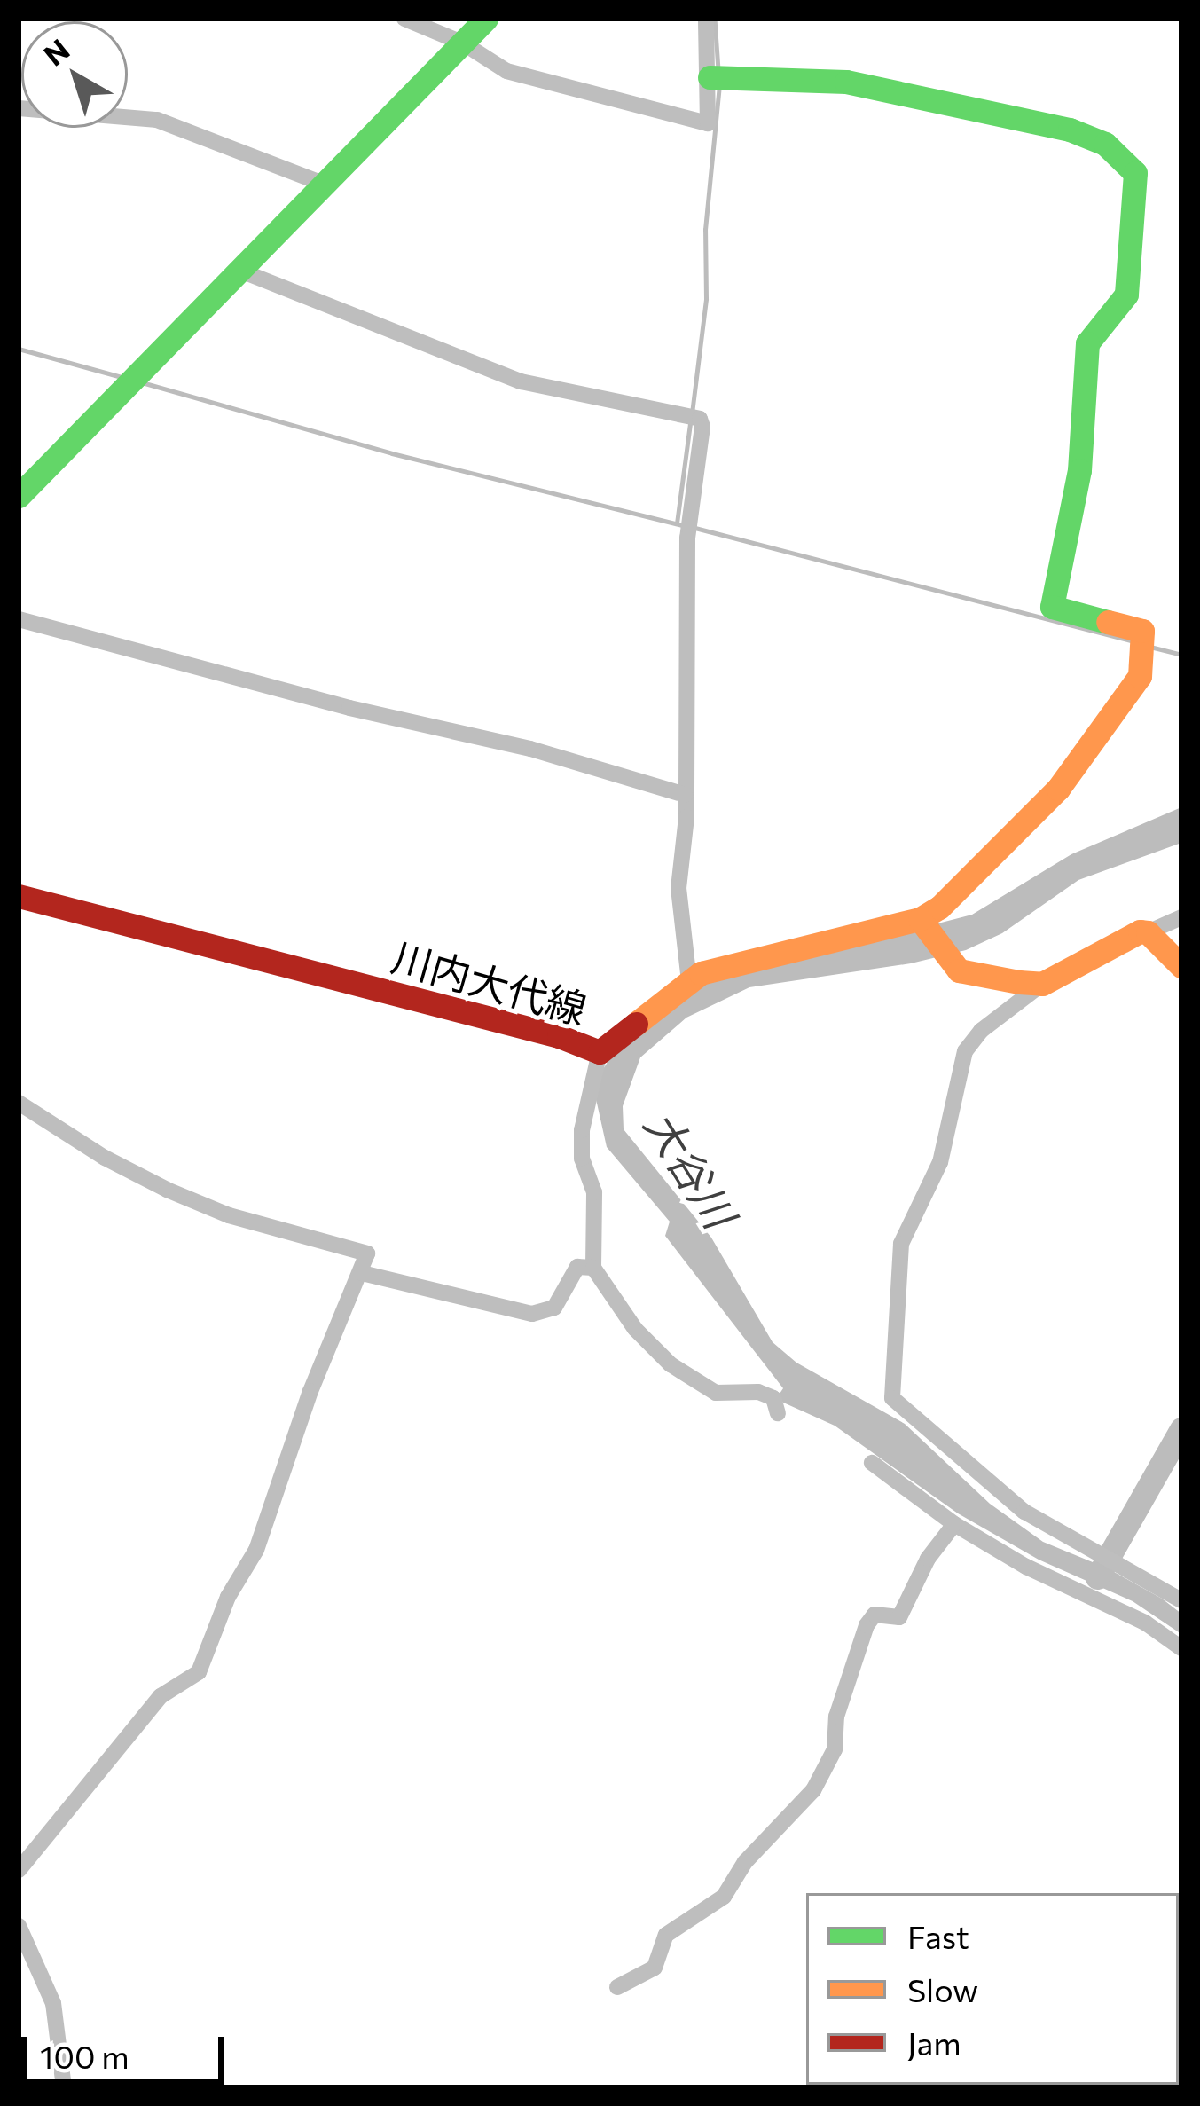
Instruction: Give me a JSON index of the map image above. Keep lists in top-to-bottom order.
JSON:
{
  "streets": {
    "street": ["川内大代線"]
  },
  "water": ["大谷川"],
  "legend": ["Fast", "Slow", "Jam"],
  "scale_bar": "100 m",
  "north": "top left"
}
